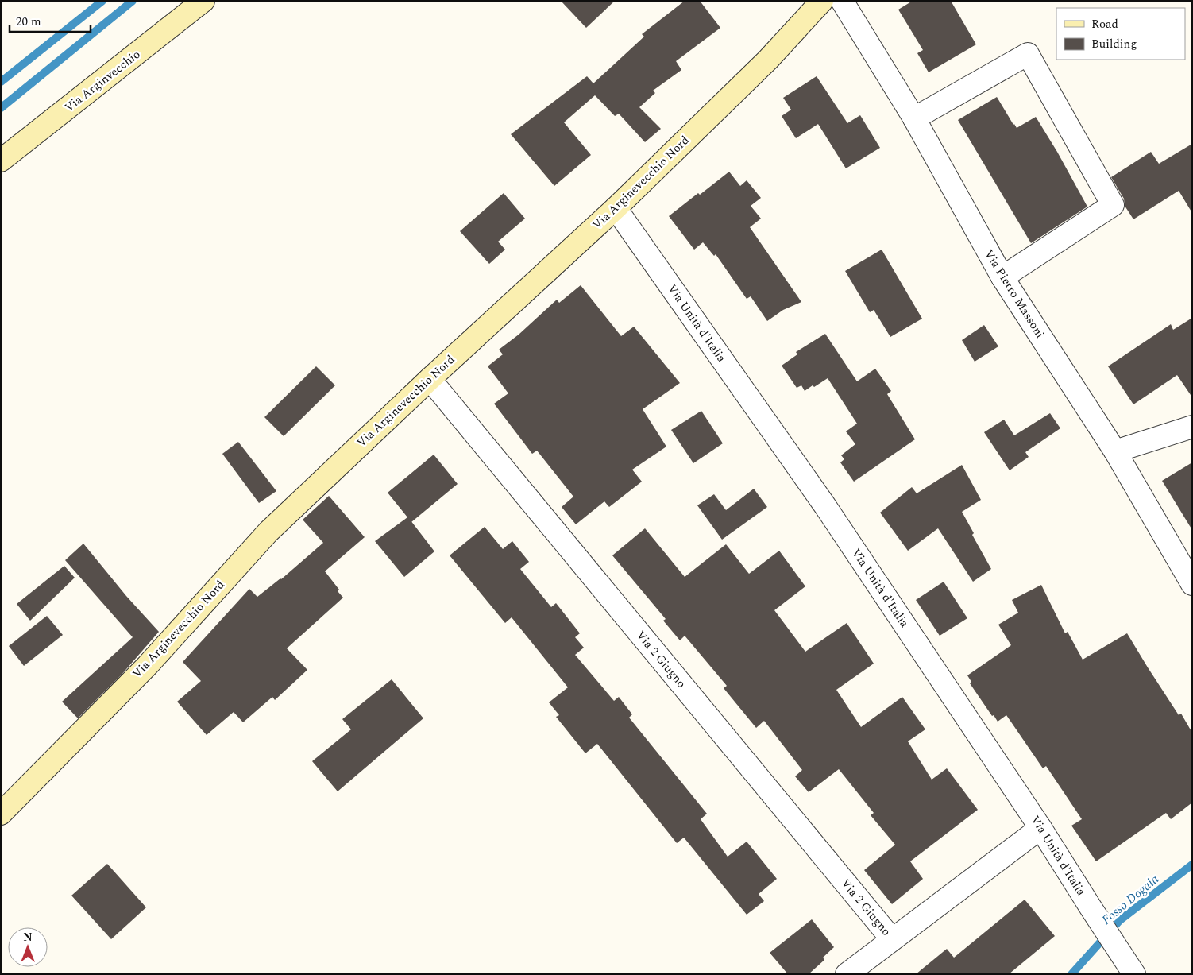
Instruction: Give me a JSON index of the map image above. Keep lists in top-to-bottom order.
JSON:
{
  "streets": {
    "street": [
      "Via Arginvecchio",
      "Via Arginevecchio Nord",
      "Via Pietro Massoni",
      "Via Unità d'Italia",
      "Via 2 Giugno"
    ]
  },
  "crossings": [
    ["Via Arginevecchio Nord", "Via Unità d'Italia"],
    ["Via Arginevecchio Nord", "Via 2 Giugno"],
    ["Via Unità d'Italia", "Via 2 Giugno"]
  ],
  "water": ["Fosso Dogaia"],
  "legend": ["Road", "Building"],
  "scale_bar": "20 m",
  "north": "top"
}
